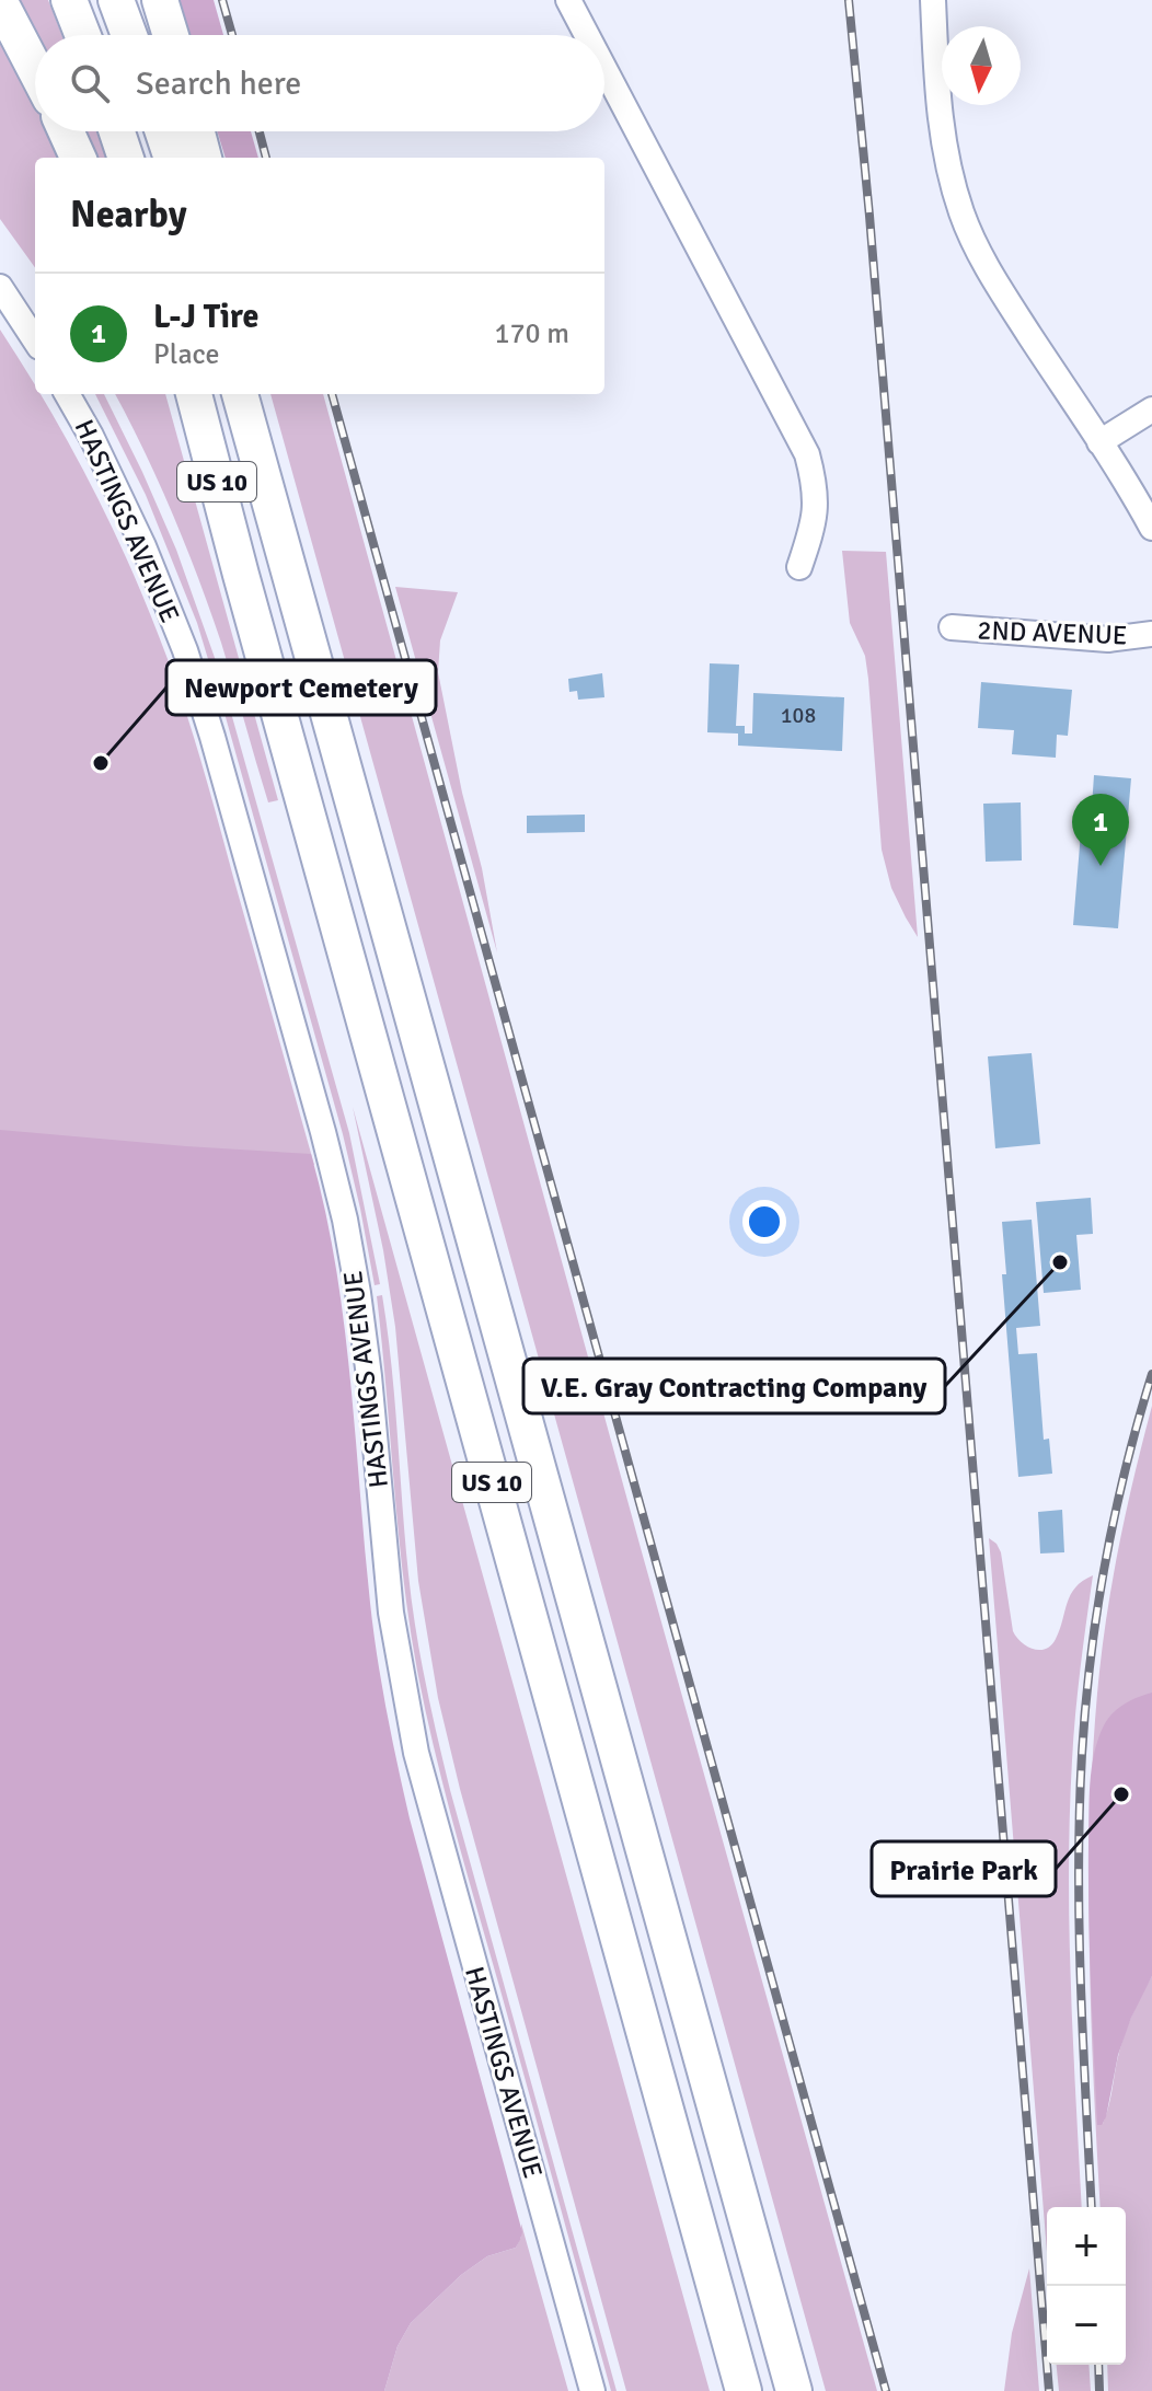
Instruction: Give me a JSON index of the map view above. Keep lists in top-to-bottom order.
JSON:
{
  "streets": {
    "highway": ["US 10"],
    "street": ["HASTINGS AVENUE", "2ND AVENUE"]
  },
  "places": ["Newport Cemetery", "V.E. Gray Contracting Company", "Prairie Park"],
  "house_numbers": ["108"],
  "north": "bottom",
  "page": {
    "search": "Search here",
    "heading": "Nearby",
    "list": [
      {
        "mark": "1",
        "name": "L-J Tire",
        "note": "Place",
        "value": "170 m"
      }
    ],
    "pins": "1",
    "map_buttons": ["+", "−"]
  }
}
